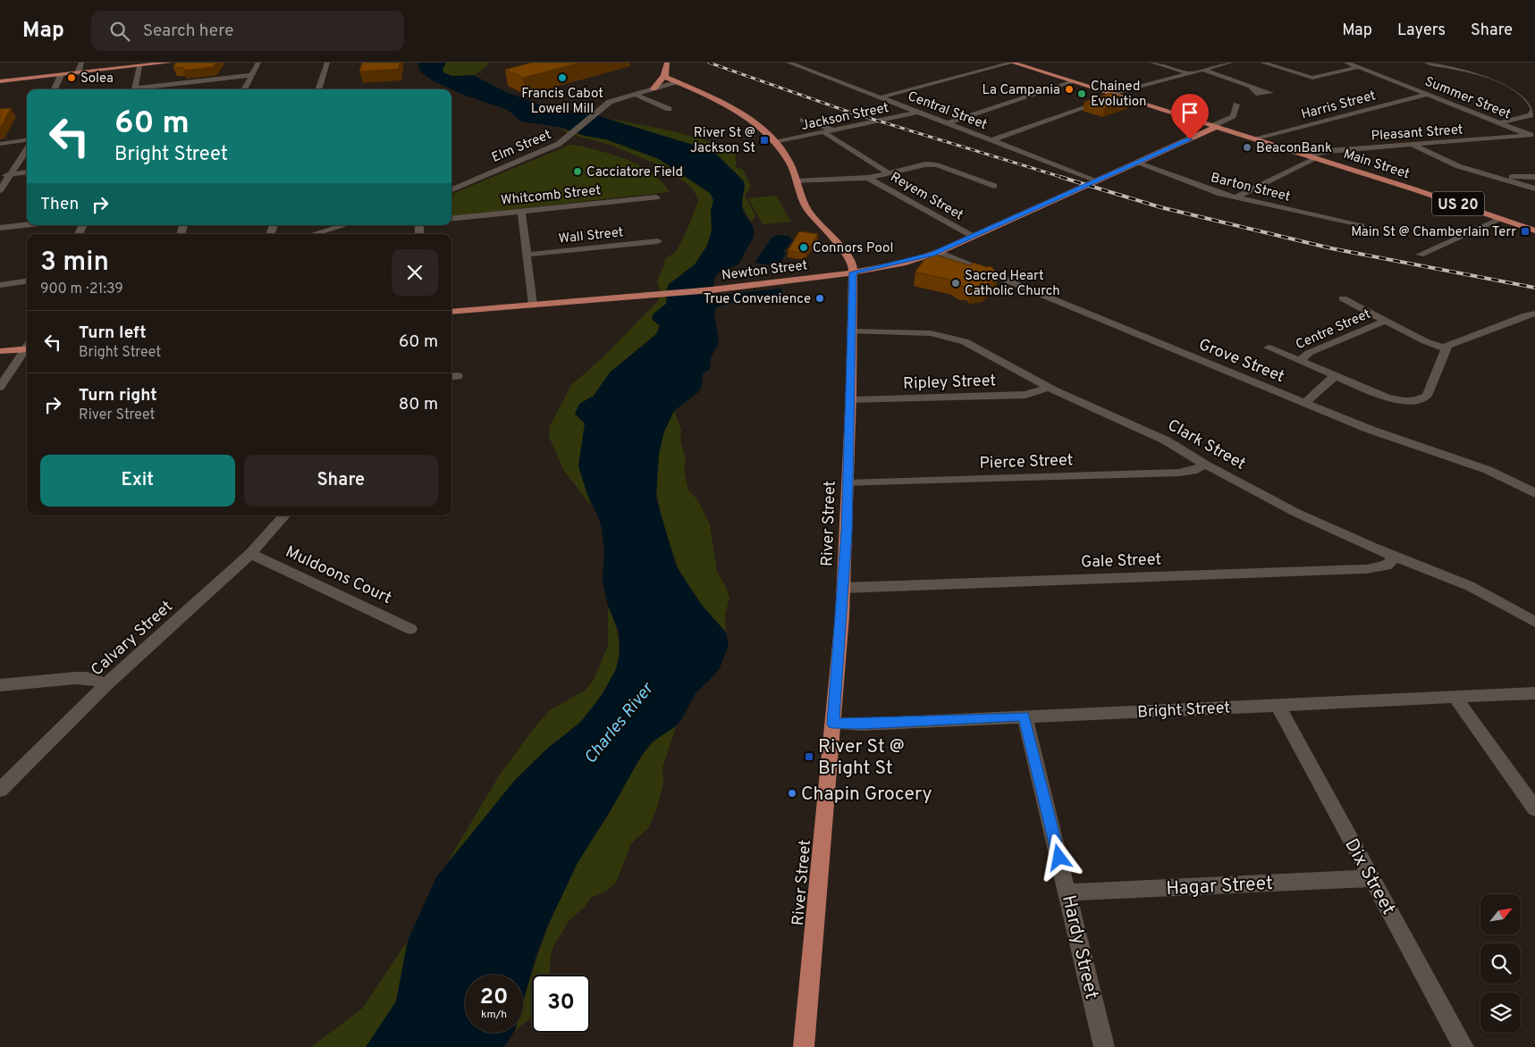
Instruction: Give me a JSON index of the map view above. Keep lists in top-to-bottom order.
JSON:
{
  "streets": {
    "main road": [
      "Main Street",
      "US 20",
      "Newton Street",
      "River Street"
    ],
    "street": [
      "Summer Street",
      "Harris Street",
      "Central Street",
      "Jackson Street",
      "Pleasant Street",
      "Elm Street",
      "Barton Street",
      "Whitcomb Street",
      "Reyem Street",
      "Wall Street",
      "Centre Street",
      "Grove Street",
      "Ripley Street",
      "Clark Street",
      "Pierce Street",
      "Gale Street",
      "Muldoons Court",
      "Calvary Street",
      "Bright Street",
      "Dix Street",
      "Hagar Street",
      "Hardy Street"
    ]
  },
  "crossings": [
    ["Summer Street", "Harris Street"],
    ["Summer Street", "Pleasant Street"],
    ["Harris Street", "Main Street"],
    ["Central Street", "Jackson Street"],
    ["Central Street", "Newton Street"],
    ["Jackson Street", "River Street"],
    ["Pleasant Street", "Main Street"],
    ["Elm Street", "River Street"],
    ["Main Street", "Newton Street"],
    ["Barton Street", "Newton Street"],
    ["Reyem Street", "Newton Street"],
    ["Newton Street", "Grove Street"],
    ["Newton Street", "River Street"],
    ["Ripley Street", "Clark Street"],
    ["Ripley Street", "River Street"],
    ["Clark Street", "Pierce Street"],
    ["Clark Street", "River Street"],
    ["Clark Street", "Gale Street"],
    ["Pierce Street", "River Street"],
    ["River Street", "Gale Street"],
    ["River Street", "Bright Street"],
    ["Muldoons Court", "Calvary Street"],
    ["Bright Street", "Dix Street"],
    ["Bright Street", "Hardy Street"],
    ["Dix Street", "Hagar Street"],
    ["Hagar Street", "Hardy Street"]
  ],
  "water": ["Charles River"],
  "places": {
    "other": [
      "Solea",
      "Francis Cabot Lowell Mill",
      "La Campania",
      "Chained Evolution",
      "BeaconBank",
      "Cacciatore Field",
      "Connors Pool",
      "Sacred Heart Catholic Church",
      "True Convenience",
      "Chapin Grocery"
    ],
    "transit": ["River St @ Jackson St", "Main St @ Chamberlain Terr", "River St @ Bright St"]
  },
  "north": "top right",
  "page": {
    "header": "Map",
    "search": "Search here",
    "nav": ["Map", "Layers", "Share"],
    "turn": ["60 m", "Bright Street"],
    "then": "Then",
    "heading": ["3 min", "900 m · 21:39"],
    "list": [
      {
        "name": "Turn left",
        "note": "Bright Street",
        "value": "60 m"
      },
      {
        "name": "Turn right",
        "note": "River Street",
        "value": "80 m"
      }
    ],
    "buttons": ["Exit", "Share"],
    "speed": "20 km/h",
    "limit": "30"
  }
}
